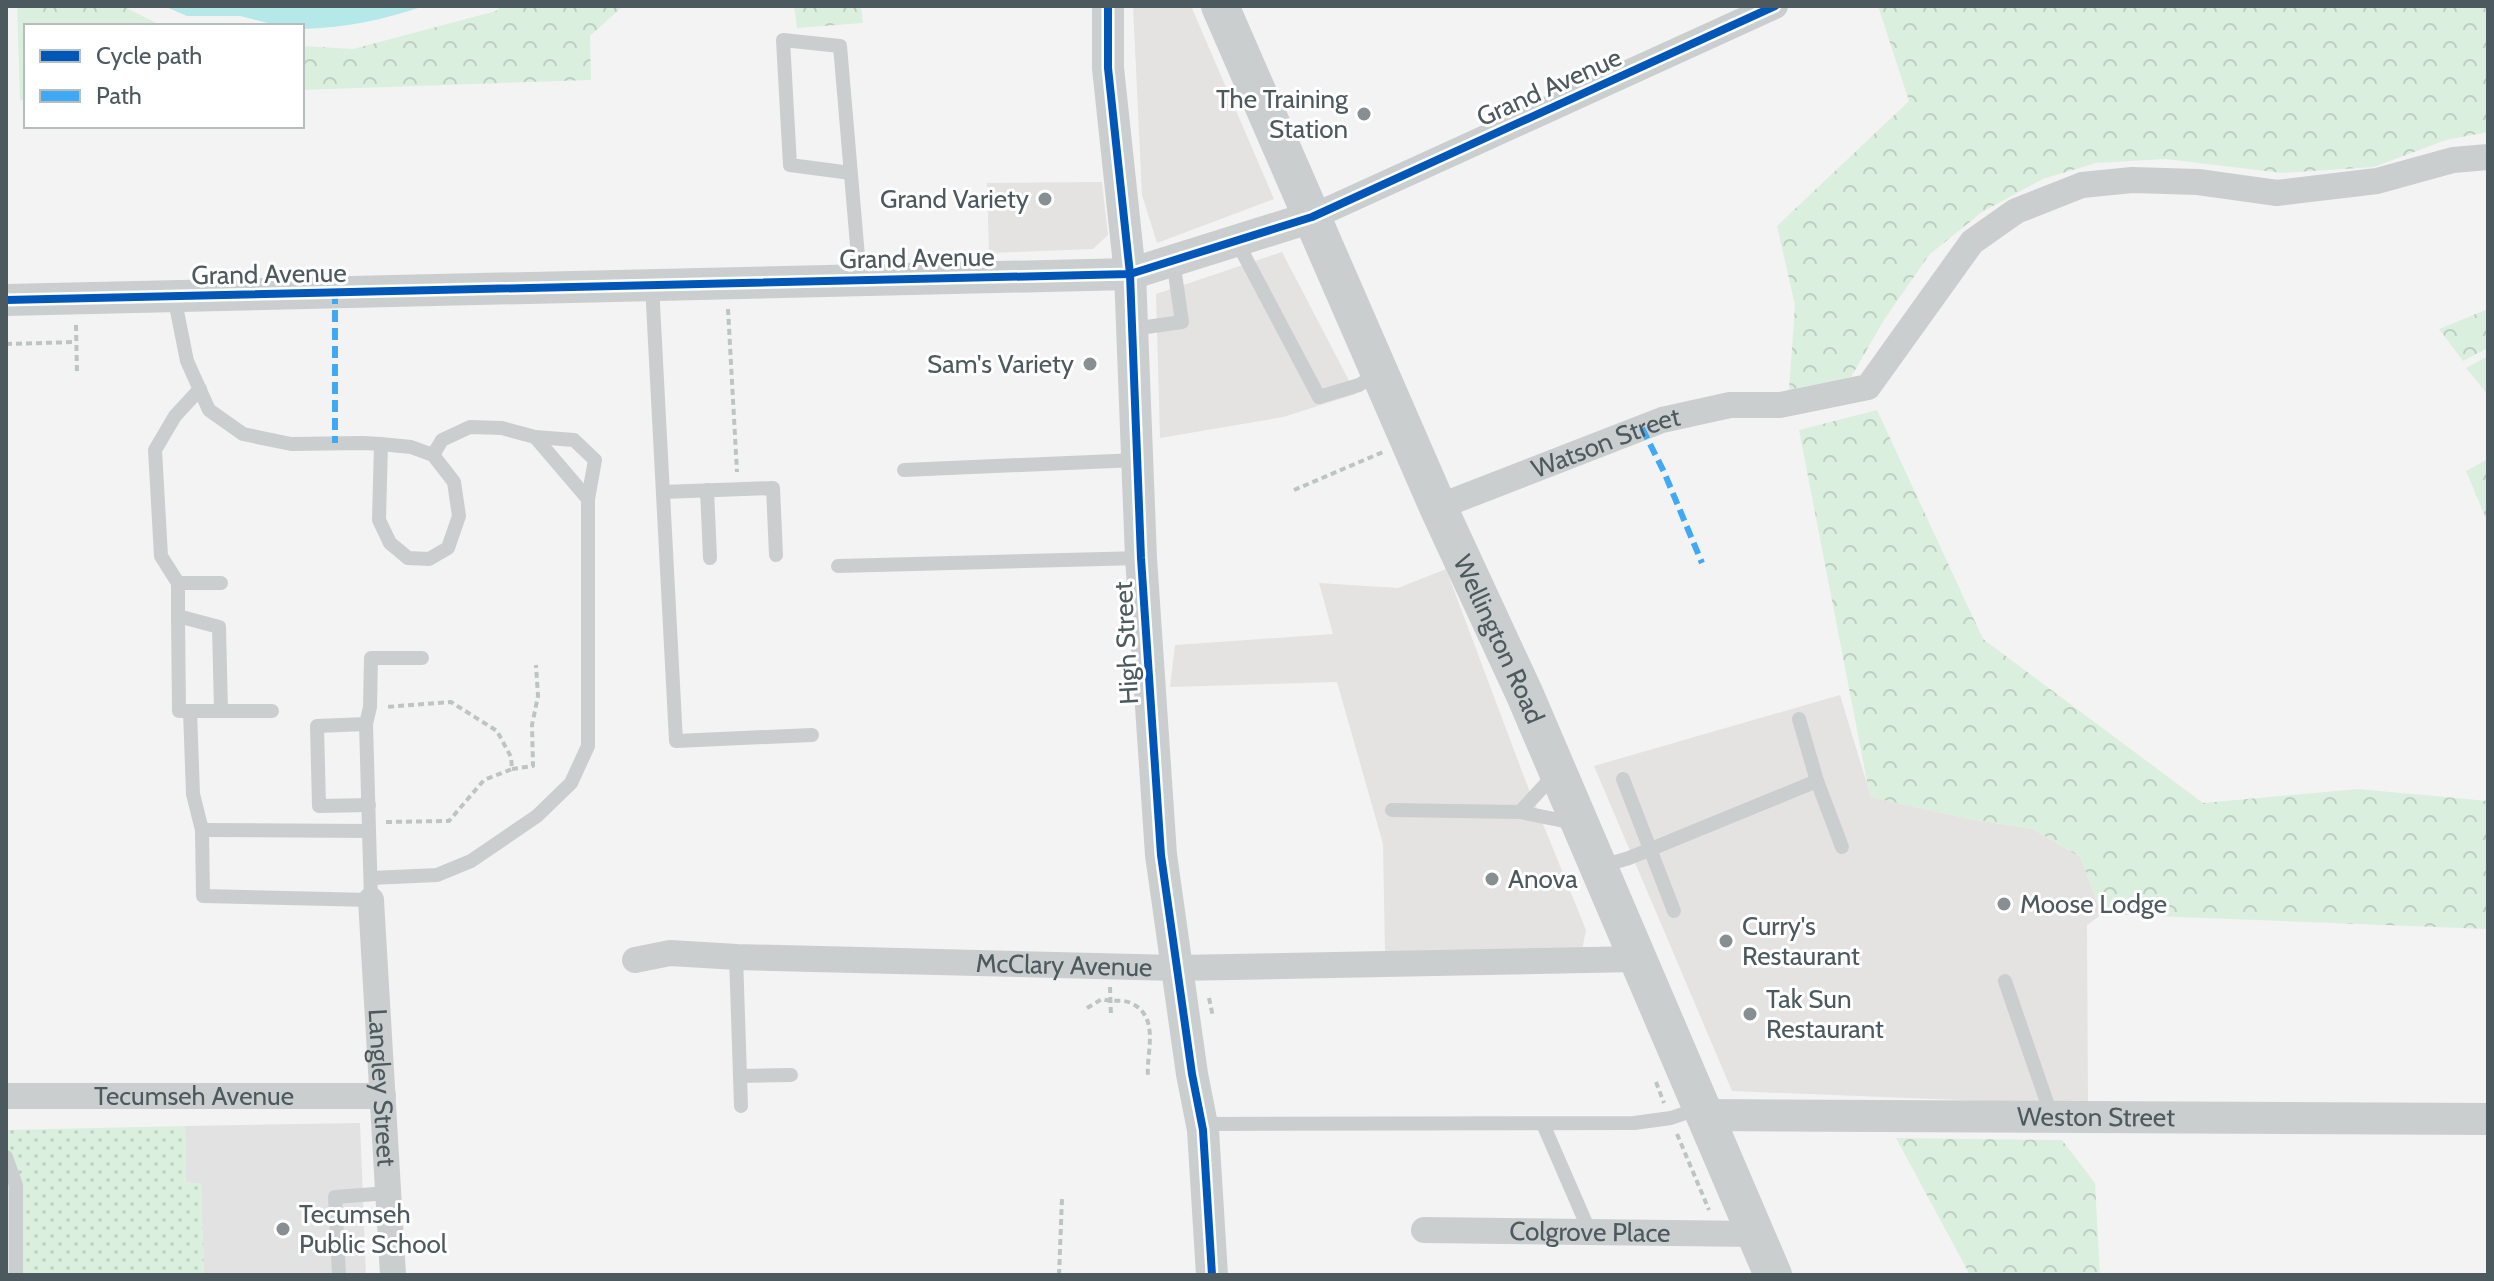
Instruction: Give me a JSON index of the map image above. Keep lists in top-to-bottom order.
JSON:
{
  "streets": {
    "main road": ["Wellington Road"],
    "street": [
      "Grand Avenue",
      "Watson Street",
      "High Street",
      "McClary Avenue",
      "Langley Street",
      "Tecumseh Avenue",
      "Weston Street",
      "Colgrove Place"
    ]
  },
  "crossings": [
    ["Grand Avenue", "Wellington Road"],
    ["Grand Avenue", "High Street"],
    ["Watson Street", "Wellington Road"],
    ["Wellington Road", "McClary Avenue"],
    ["Wellington Road", "Weston Street"],
    ["Wellington Road", "Colgrove Place"],
    ["High Street", "McClary Avenue"],
    ["Langley Street", "Tecumseh Avenue"]
  ],
  "places": [
    "The Training Station",
    "Grand Variety",
    "Sam's Variety",
    "Anova",
    "Moose Lodge",
    "Curry's Restaurant",
    "Tak Sun Restaurant",
    "Tecumseh Public School"
  ],
  "legend": ["Cycle path", "Path"]
}
